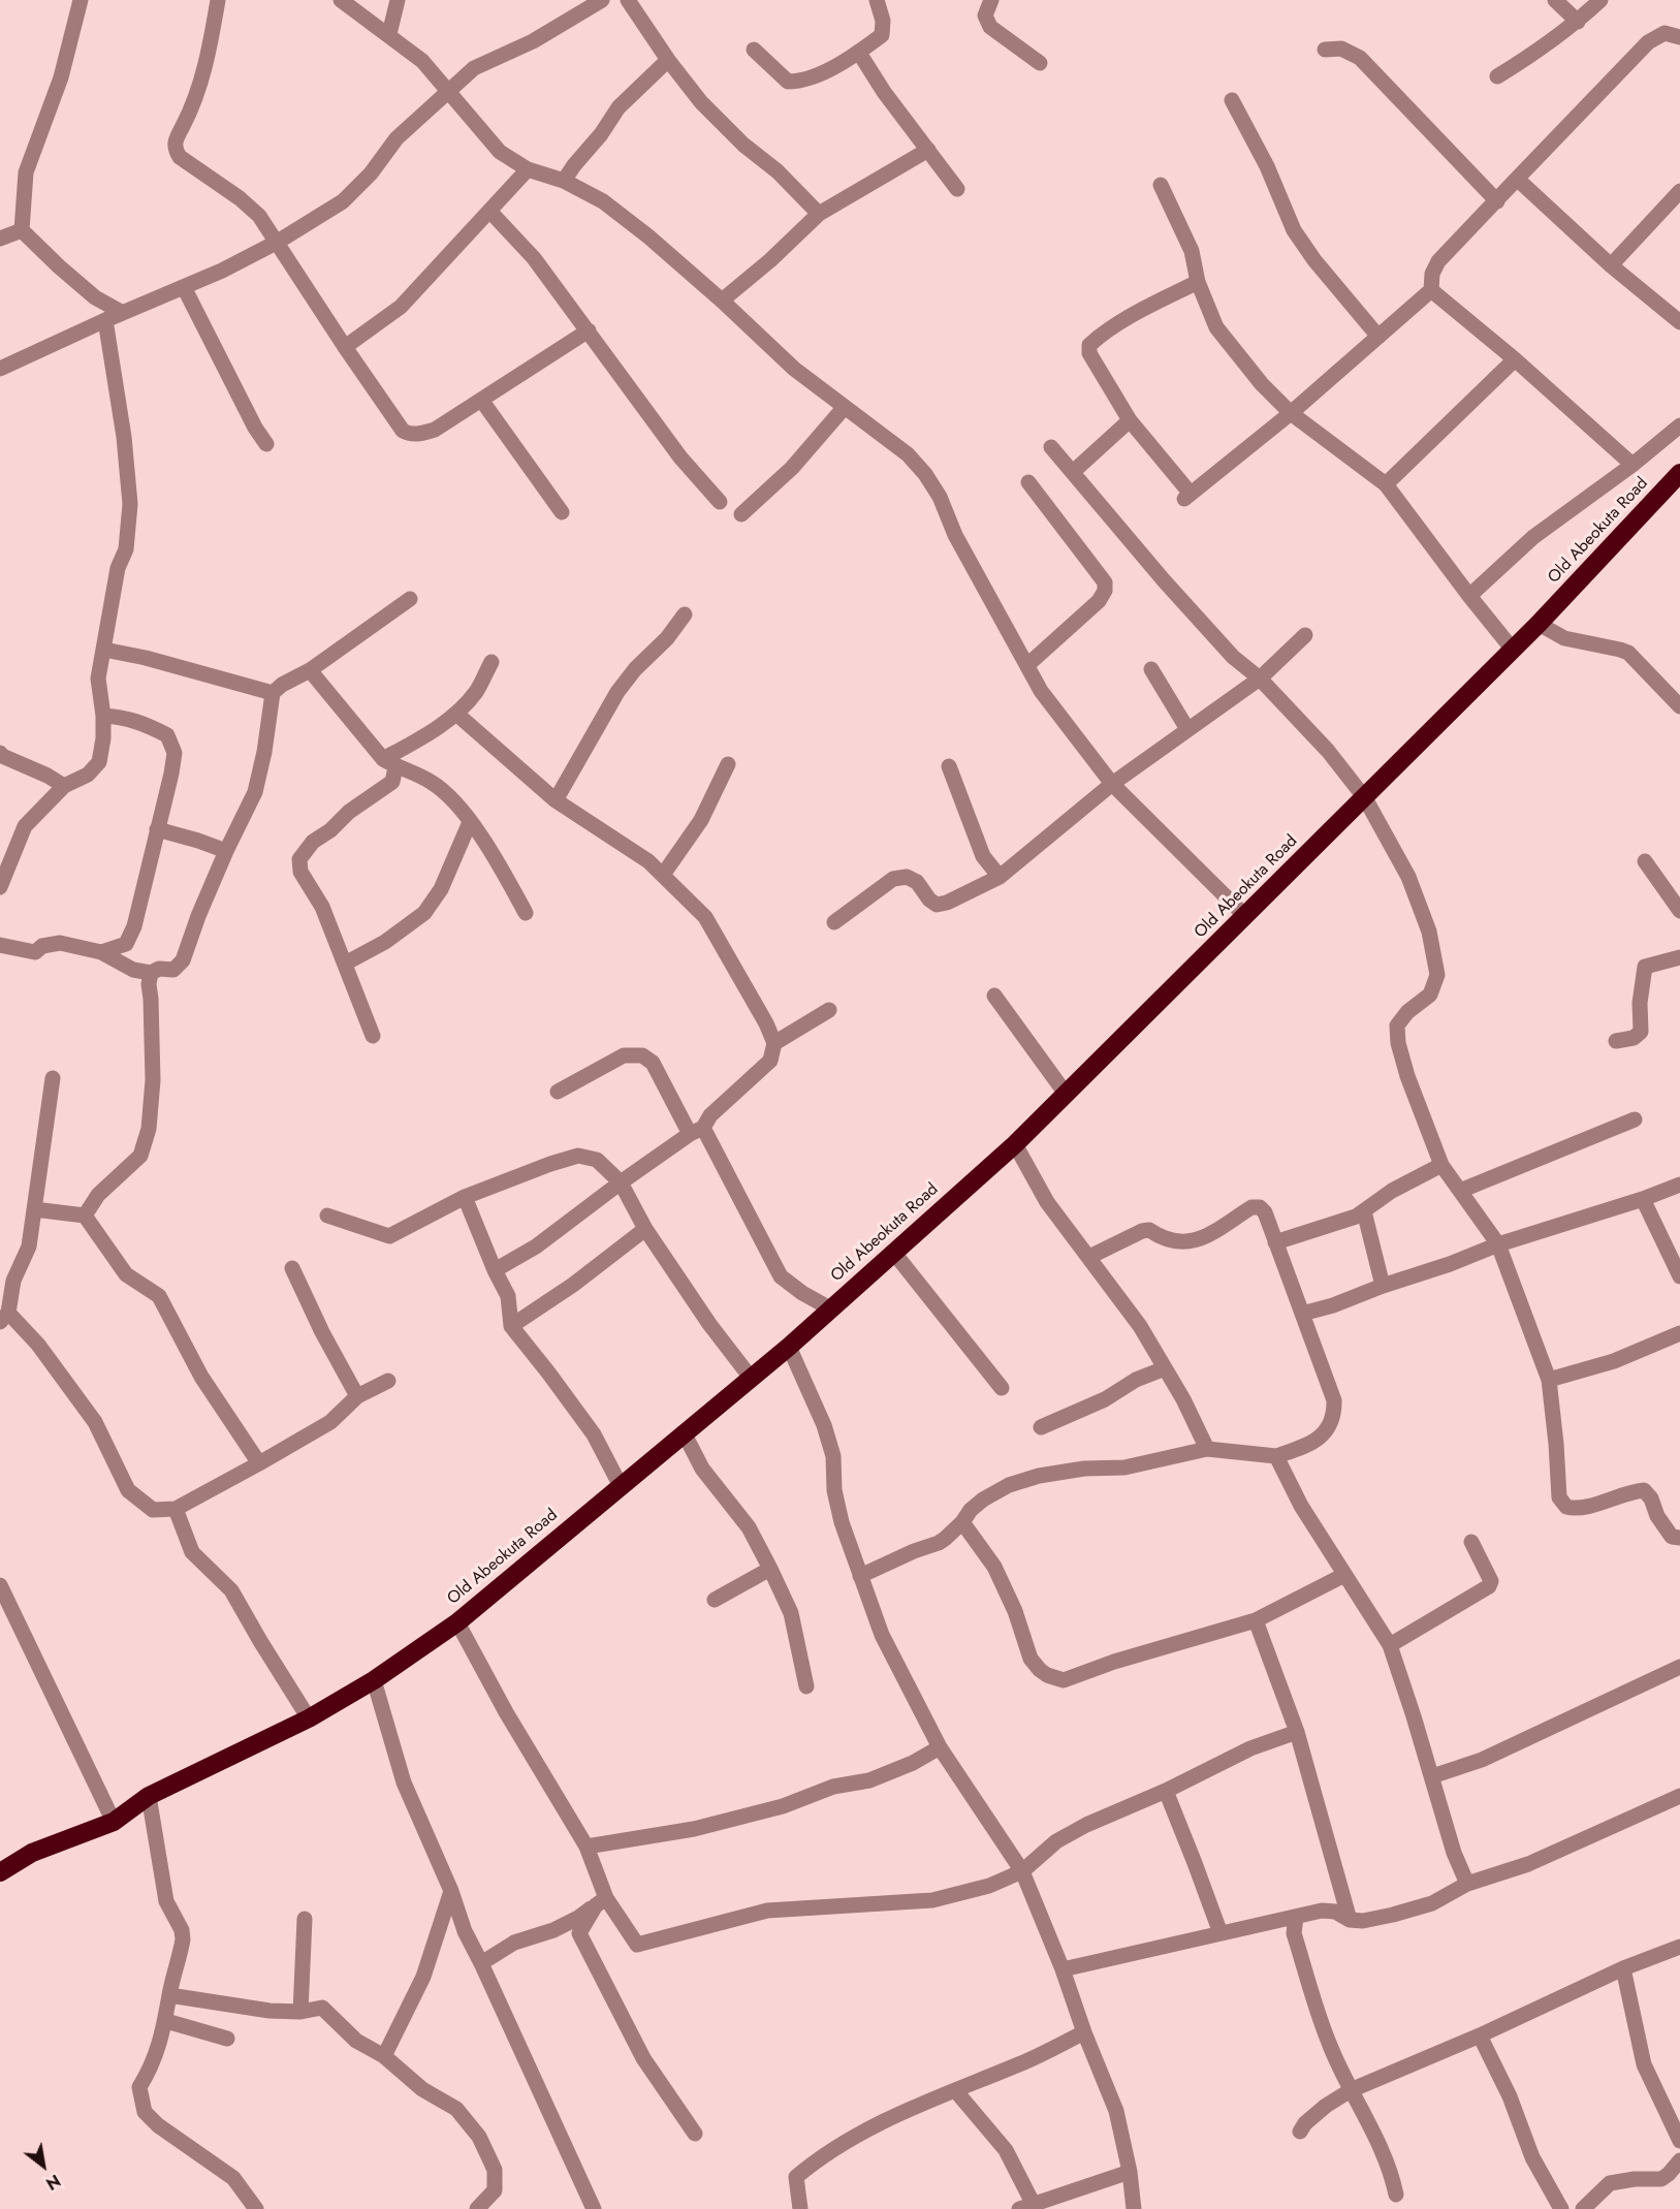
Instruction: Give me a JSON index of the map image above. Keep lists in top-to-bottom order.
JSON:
{
  "streets": {
    "highway": ["Old Abeokuta Road"]
  },
  "north": "bottom right"
}
